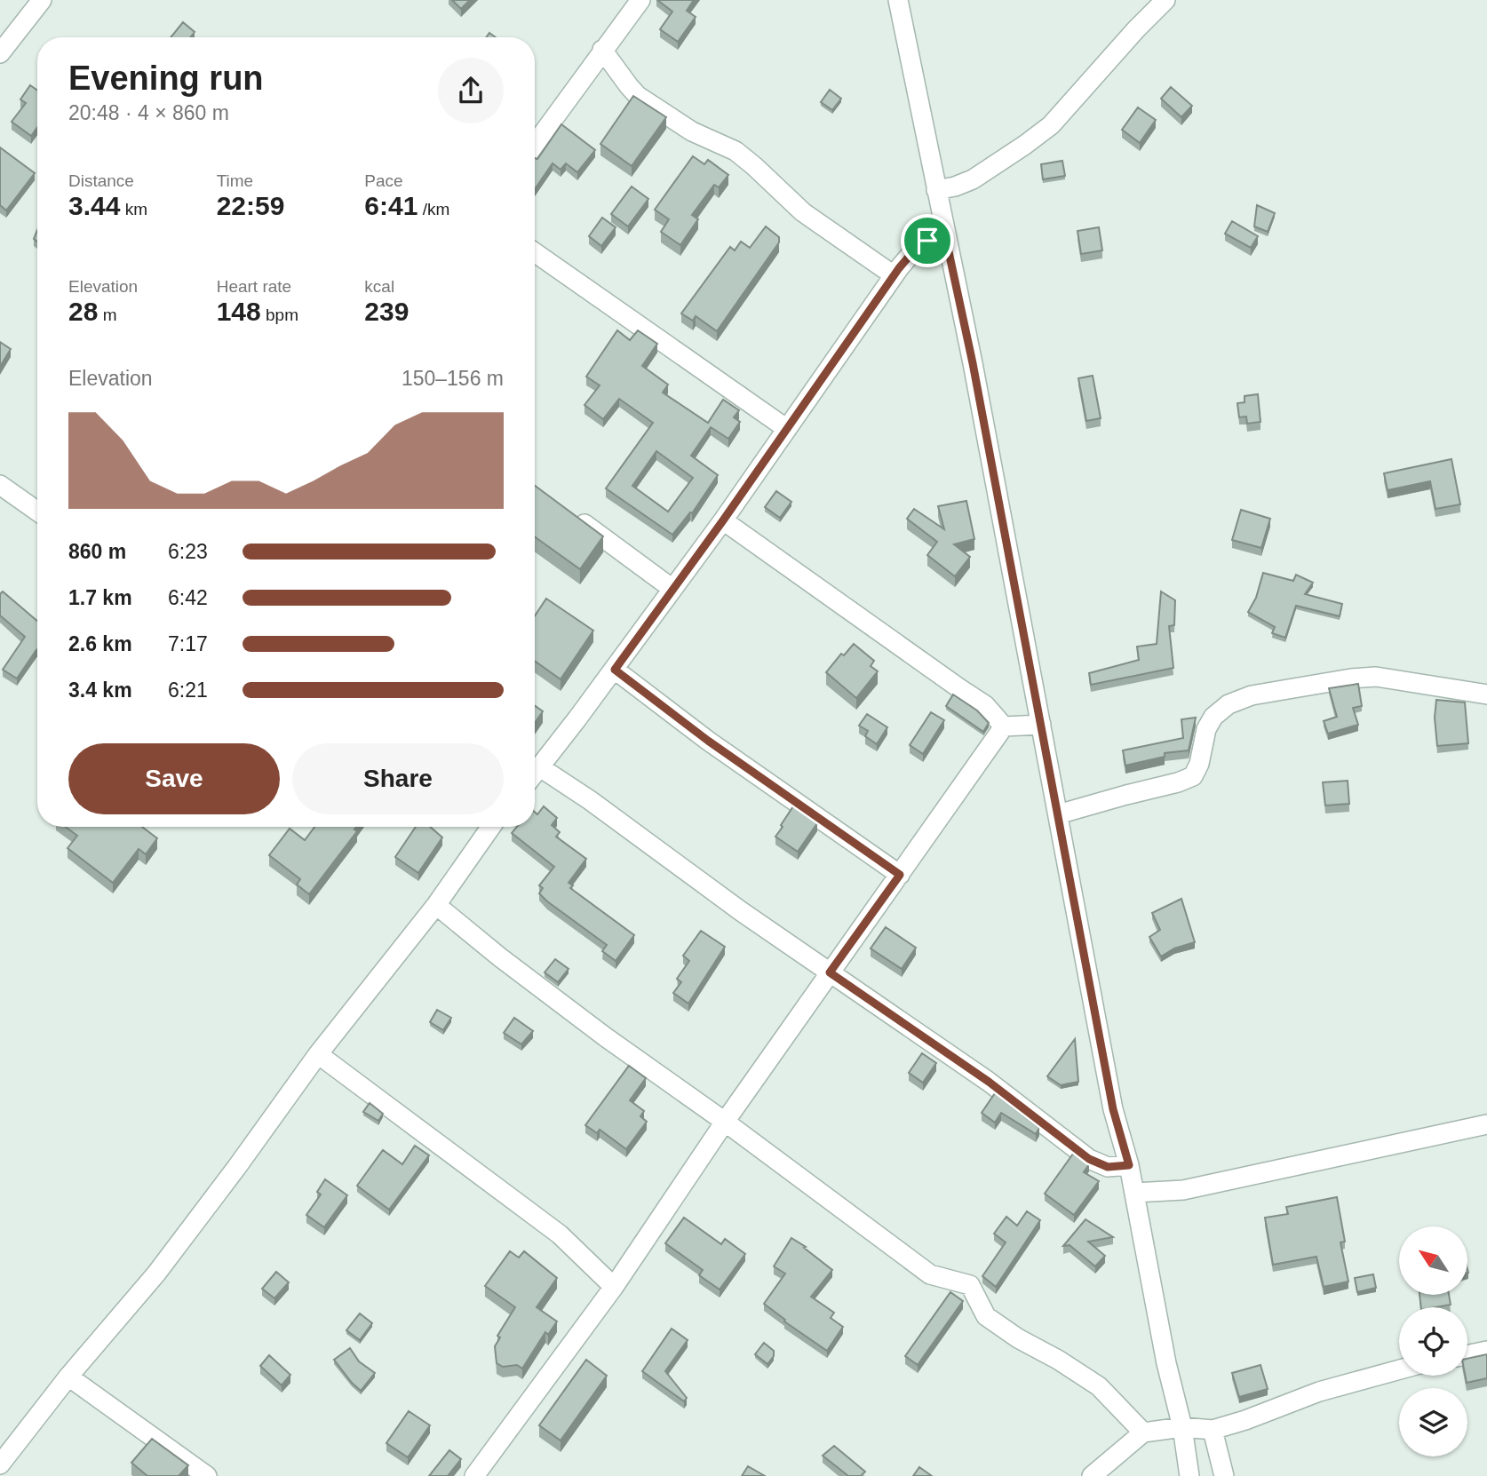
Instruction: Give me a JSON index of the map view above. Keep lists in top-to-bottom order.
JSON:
{
  "north": "top left",
  "page": {
    "heading": ["Evening run", "20:48 · 4 × 860 m"],
    "stats": [
      ["Distance", "3.44 km"],
      ["Time", "22:59"],
      ["Pace", "6:41 /km"],
      ["Elevation", "28 m"],
      ["Heart rate", "148 bpm"],
      ["kcal", "239"]
    ],
    "chart": ["Elevation", "150–156 m"],
    "list": [
      {
        "name": "860 m",
        "note": "6:23"
      },
      {
        "name": "1.7 km",
        "note": "6:42"
      },
      {
        "name": "2.6 km",
        "note": "7:17"
      },
      {
        "name": "3.4 km",
        "note": "6:21"
      }
    ],
    "buttons": ["Save", "Share"]
  }
}
